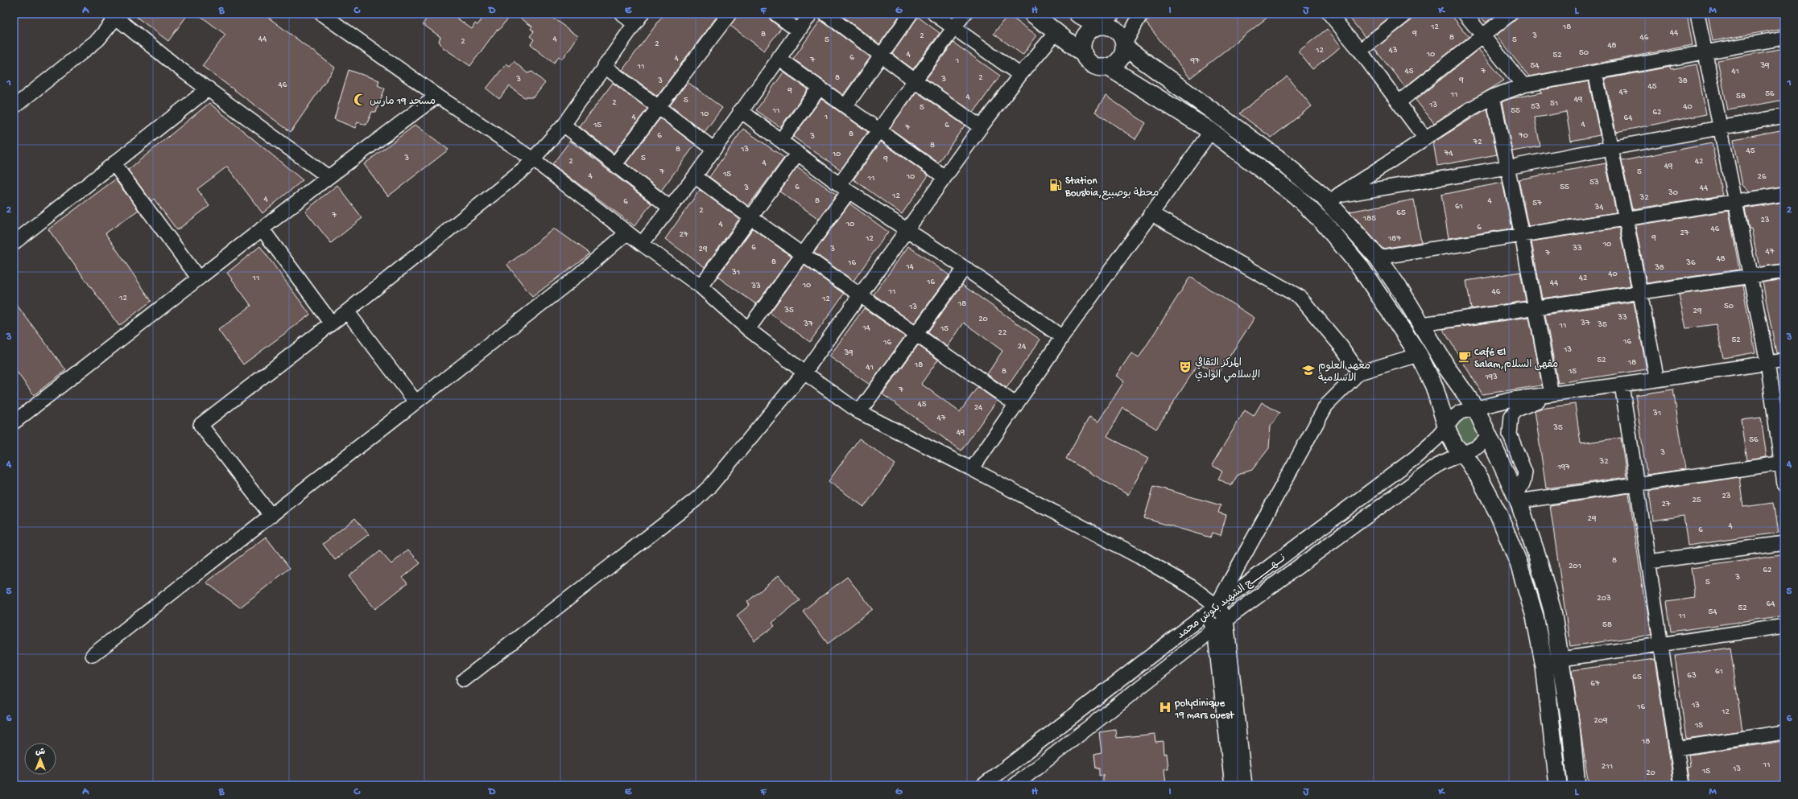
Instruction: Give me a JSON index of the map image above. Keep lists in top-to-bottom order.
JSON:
{
  "streets": {
    "street": ["نـــهـــــــــــج الشهيد بكوش محمد"]
  },
  "places": {
    "mosque": ["مسجد 19 مارس"],
    "fuel station": ["Station Bousbia,محطة بوصبيع"],
    "cafe": ["Café El Salam,مقهى السلام"],
    "theatre": ["المركز الثقافي الإسلامي الوادي"],
    "school or university": ["معهد العلوم الاسلامية"],
    "hospital": ["polyclinique 19 mars ouest"]
  },
  "house_numbers": [
    "12",
    "18",
    "44",
    "9",
    "8",
    "2",
    "3",
    "8",
    "46",
    "44",
    "4",
    "5",
    "5",
    "2",
    "2",
    "48",
    "12",
    "43",
    "50",
    "4",
    "10",
    "52",
    "6",
    "4",
    "7",
    "1",
    "97",
    "54",
    "39",
    "11",
    "45",
    "7",
    "41",
    "8",
    "2",
    "3",
    "3",
    "9",
    "3",
    "38",
    "46",
    "45",
    "9",
    "47",
    "56",
    "11",
    "58",
    "4",
    "49",
    "5",
    "2",
    "51",
    "13",
    "53",
    "40",
    "5",
    "11",
    "55",
    "62",
    "10",
    "4",
    "1",
    "64",
    "4",
    "15",
    "6",
    "7",
    "8",
    "6",
    "70",
    "3",
    "72",
    "8",
    "8",
    "13",
    "45",
    "74",
    "10",
    "3",
    "5",
    "9",
    "2",
    "42",
    "4",
    "49",
    "7",
    "5",
    "15",
    "4",
    "10",
    "26",
    "11",
    "53",
    "6",
    "55",
    "3",
    "44",
    "30",
    "12",
    "32",
    "4",
    "8",
    "4",
    "6",
    "57",
    "61",
    "34",
    "2",
    "65",
    "7",
    "185",
    "23",
    "4",
    "10",
    "6",
    "46",
    "27",
    "27",
    "9",
    "12",
    "187",
    "10",
    "6",
    "33",
    "29",
    "3",
    "47",
    "7",
    "48",
    "8",
    "16",
    "36",
    "14",
    "38",
    "31",
    "40",
    "11",
    "42",
    "16",
    "44",
    "10",
    "33",
    "11",
    "46",
    "12",
    "12",
    "18",
    "50",
    "13",
    "35",
    "29",
    "33",
    "20",
    "37",
    "37",
    "35",
    "11",
    "14",
    "15",
    "22",
    "52",
    "16",
    "16",
    "24",
    "13",
    "39",
    "52",
    "18",
    "18",
    "41",
    "8",
    "15",
    "193",
    "7",
    "45",
    "24",
    "31",
    "47",
    "35",
    "49",
    "56",
    "3",
    "32",
    "197",
    "23",
    "25",
    "27",
    "29",
    "4",
    "6",
    "8",
    "201",
    "62",
    "3",
    "5",
    "203",
    "64",
    "52",
    "54",
    "11",
    "58",
    "61",
    "63",
    "65",
    "67",
    "13",
    "16",
    "12",
    "209",
    "15",
    "18",
    "11",
    "211",
    "13",
    "15",
    "20"
  ],
  "north": "top",
  "grid": {
    "columns": [
      "A",
      "B",
      "C",
      "D",
      "E",
      "F",
      "G",
      "H",
      "I",
      "J",
      "K",
      "L",
      "M"
    ],
    "rows": [
      "1",
      "2",
      "3",
      "4",
      "5",
      "6"
    ]
  }
}
